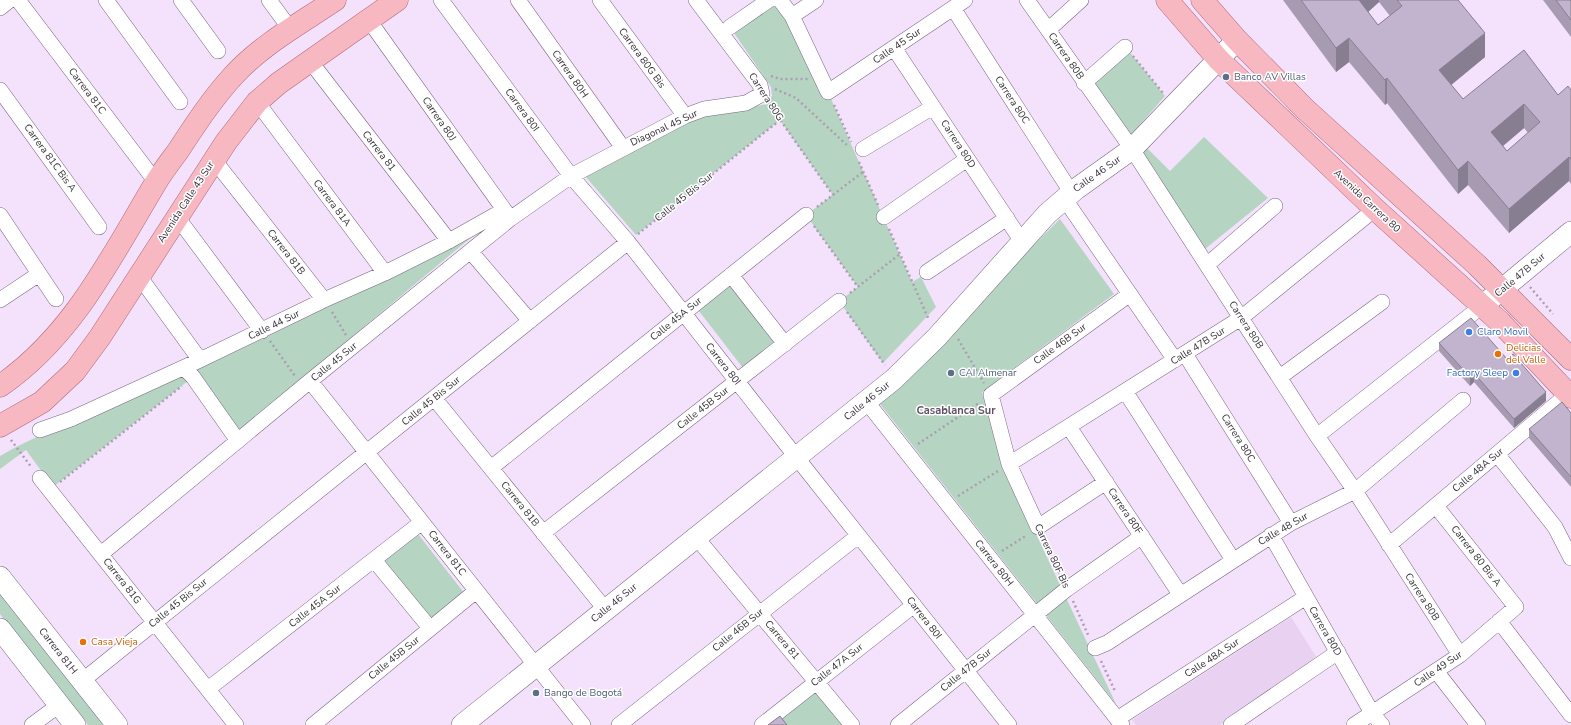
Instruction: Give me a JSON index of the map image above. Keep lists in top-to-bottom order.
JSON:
{
  "streets": {
    "main road": ["Avenida Carrera 80", "Avenida Calle 43 Sur"],
    "street": [
      "Calle 45 Sur",
      "Carrera 80B",
      "Carrera 80G Bis",
      "Carrera 80H",
      "Carrera 81C",
      "Carrera 80G",
      "Carrera 80C",
      "Carrera 80I",
      "Carrera 80J",
      "Diagonal 45 Sur",
      "Carrera 80D",
      "Carrera 81",
      "Carrera 81C Bis A",
      "Calle 46 Sur",
      "Calle 45 Bis Sur",
      "Carrera 81A",
      "Carrera 81B",
      "Calle 47B Sur",
      "Calle 45A Sur",
      "Calle 44 Sur",
      "Calle 46B Sur",
      "Calle 45B Sur",
      "Calle 48A Sur",
      "Carrera 80F",
      "Calle 48 Sur",
      "Carrera 80F Bis",
      "Carrera 80 Bis A",
      "Carrera 81G",
      "Carrera 81H",
      "Calle 47A Sur",
      "Calle 49 Sur"
    ]
  },
  "crossings": [
    ["Calle 45 Sur", "Carrera 81C"],
    ["Calle 45 Sur", "Carrera 80C"],
    ["Calle 45 Sur", "Carrera 80I"],
    ["Calle 45 Sur", "Carrera 80J"],
    ["Calle 45 Sur", "Diagonal 45 Sur"],
    ["Calle 45 Sur", "Carrera 80D"],
    ["Calle 45 Sur", "Calle 44 Sur"],
    ["Calle 45 Sur", "Carrera 81G"],
    ["Carrera 80B", "Calle 46 Sur"],
    ["Carrera 80B", "Calle 47B Sur"],
    ["Carrera 80B", "Calle 48A Sur"],
    ["Carrera 80B", "Calle 48 Sur"],
    ["Carrera 80B", "Calle 49 Sur"],
    ["Carrera 80G Bis", "Diagonal 45 Sur"],
    ["Carrera 80H", "Diagonal 45 Sur"],
    ["Carrera 80H", "Calle 46 Sur"],
    ["Carrera 80H", "Calle 47B Sur"],
    ["Carrera 80H", "Calle 48A Sur"],
    ["Carrera 80H", "Carrera 80F Bis"],
    ["Carrera 81C", "Calle 46 Sur"],
    ["Carrera 81C", "Calle 45 Bis Sur"],
    ["Carrera 81C", "Calle 45A Sur"],
    ["Carrera 81C", "Calle 45B Sur"],
    ["Carrera 80G", "Diagonal 45 Sur"],
    ["Carrera 80G", "Calle 45 Bis Sur"],
    ["Carrera 80C", "Calle 46 Sur"],
    ["Carrera 80C", "Calle 47B Sur"],
    ["Carrera 80C", "Calle 46B Sur"],
    ["Carrera 80C", "Calle 48 Sur"],
    ["Carrera 80I", "Diagonal 45 Sur"],
    ["Carrera 80I", "Calle 46 Sur"],
    ["Carrera 80I", "Calle 45 Bis Sur"],
    ["Carrera 80I", "Calle 47B Sur"],
    ["Carrera 80I", "Calle 45A Sur"],
    ["Carrera 80I", "Calle 46B Sur"],
    ["Carrera 80I", "Calle 45B Sur"],
    ["Carrera 80I", "Calle 47A Sur"],
    ["Carrera 80J", "Avenida Calle 43 Sur"],
    ["Carrera 80J", "Calle 44 Sur"],
    ["Carrera 80D", "Calle 46 Sur"],
    ["Carrera 80D", "Calle 48A Sur"],
    ["Carrera 80D", "Calle 48 Sur"],
    ["Carrera 80D", "Calle 49 Sur"],
    ["Carrera 81", "Calle 46 Sur"],
    ["Carrera 81", "Avenida Calle 43 Sur"],
    ["Carrera 81", "Calle 44 Sur"],
    ["Carrera 81", "Calle 46B Sur"],
    ["Carrera 81", "Calle 47A Sur"],
    ["Calle 46 Sur", "Avenida Carrera 80"],
    ["Calle 46 Sur", "Carrera 81B"],
    ["Calle 45 Bis Sur", "Carrera 81B"],
    ["Calle 45 Bis Sur", "Carrera 81G"],
    ["Calle 45 Bis Sur", "Carrera 81H"],
    ["Avenida Carrera 80", "Calle 47B Sur"],
    ["Avenida Carrera 80", "Calle 48A Sur"],
    ["Avenida Calle 43 Sur", "Carrera 81A"],
    ["Avenida Calle 43 Sur", "Carrera 81B"],
    ["Carrera 81A", "Calle 44 Sur"],
    ["Carrera 81B", "Calle 45A Sur"],
    ["Carrera 81B", "Calle 44 Sur"],
    ["Carrera 81B", "Calle 45B Sur"],
    ["Calle 47B Sur", "Carrera 80F"],
    ["Calle 47B Sur", "Carrera 80F Bis"],
    ["Calle 45A Sur", "Carrera 81G"],
    ["Calle 46B Sur", "Carrera 80F Bis"],
    ["Calle 48A Sur", "Carrera 80F Bis"],
    ["Calle 48A Sur", "Carrera 80 Bis A"],
    ["Carrera 80F", "Calle 48 Sur"],
    ["Calle 48 Sur", "Carrera 80F Bis"],
    ["Carrera 80 Bis A", "Calle 49 Sur"]
  ],
  "districts": ["Casablanca Sur"],
  "places": [
    "Banco AV Villas",
    "Claro Movil",
    "Delicias del Valle",
    "CAI Almenar",
    "Factory Sleep",
    "Casa Vieja",
    "Bango de Bogotá"
  ]
}
